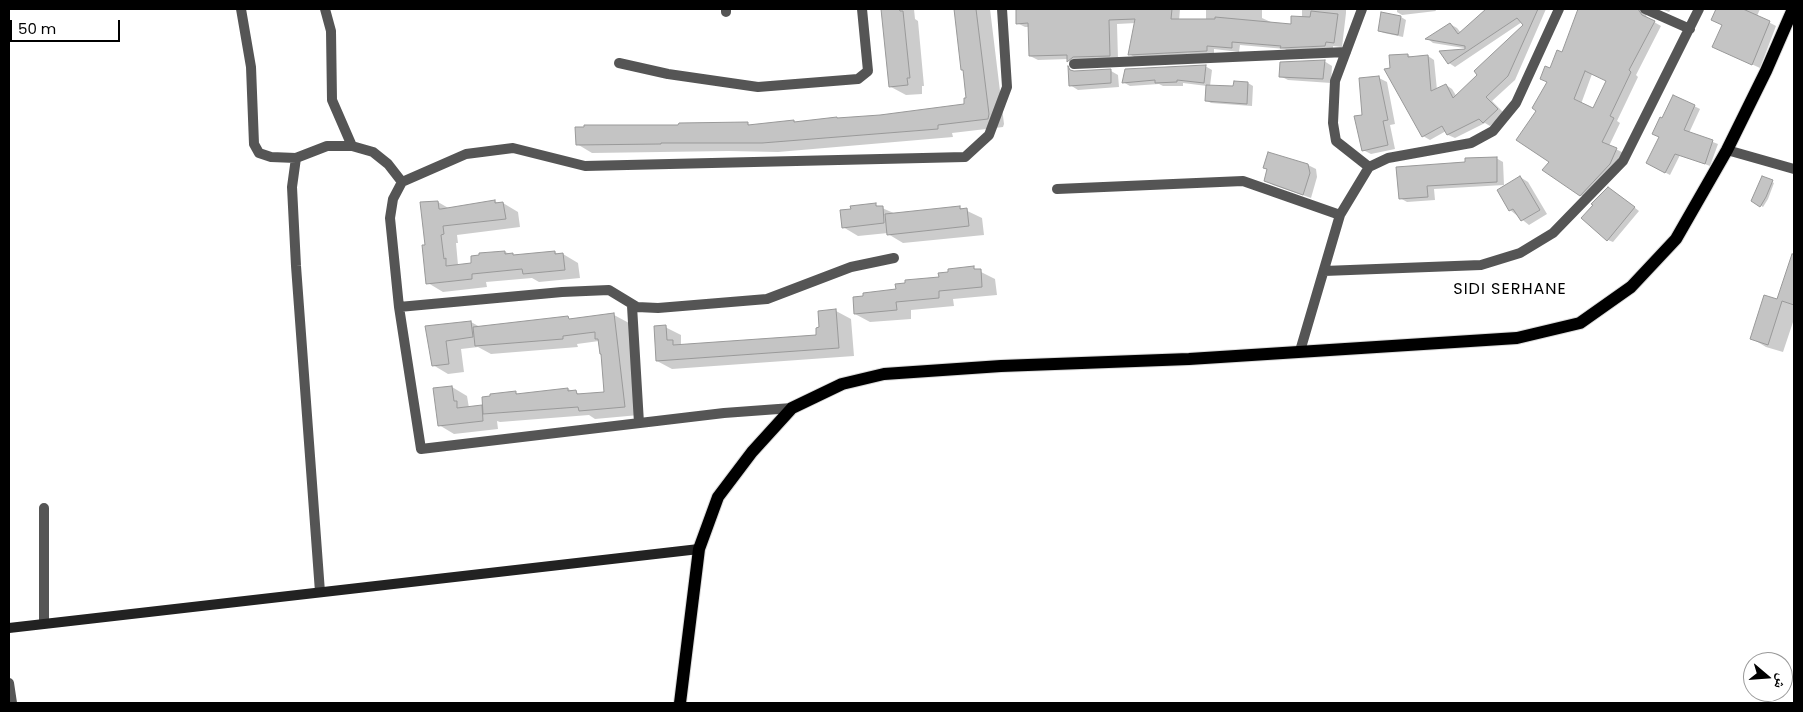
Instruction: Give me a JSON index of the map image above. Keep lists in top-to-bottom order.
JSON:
{
  "districts": ["SIDI SERHANE"],
  "scale_bar": "50 m",
  "north": "right"
}
